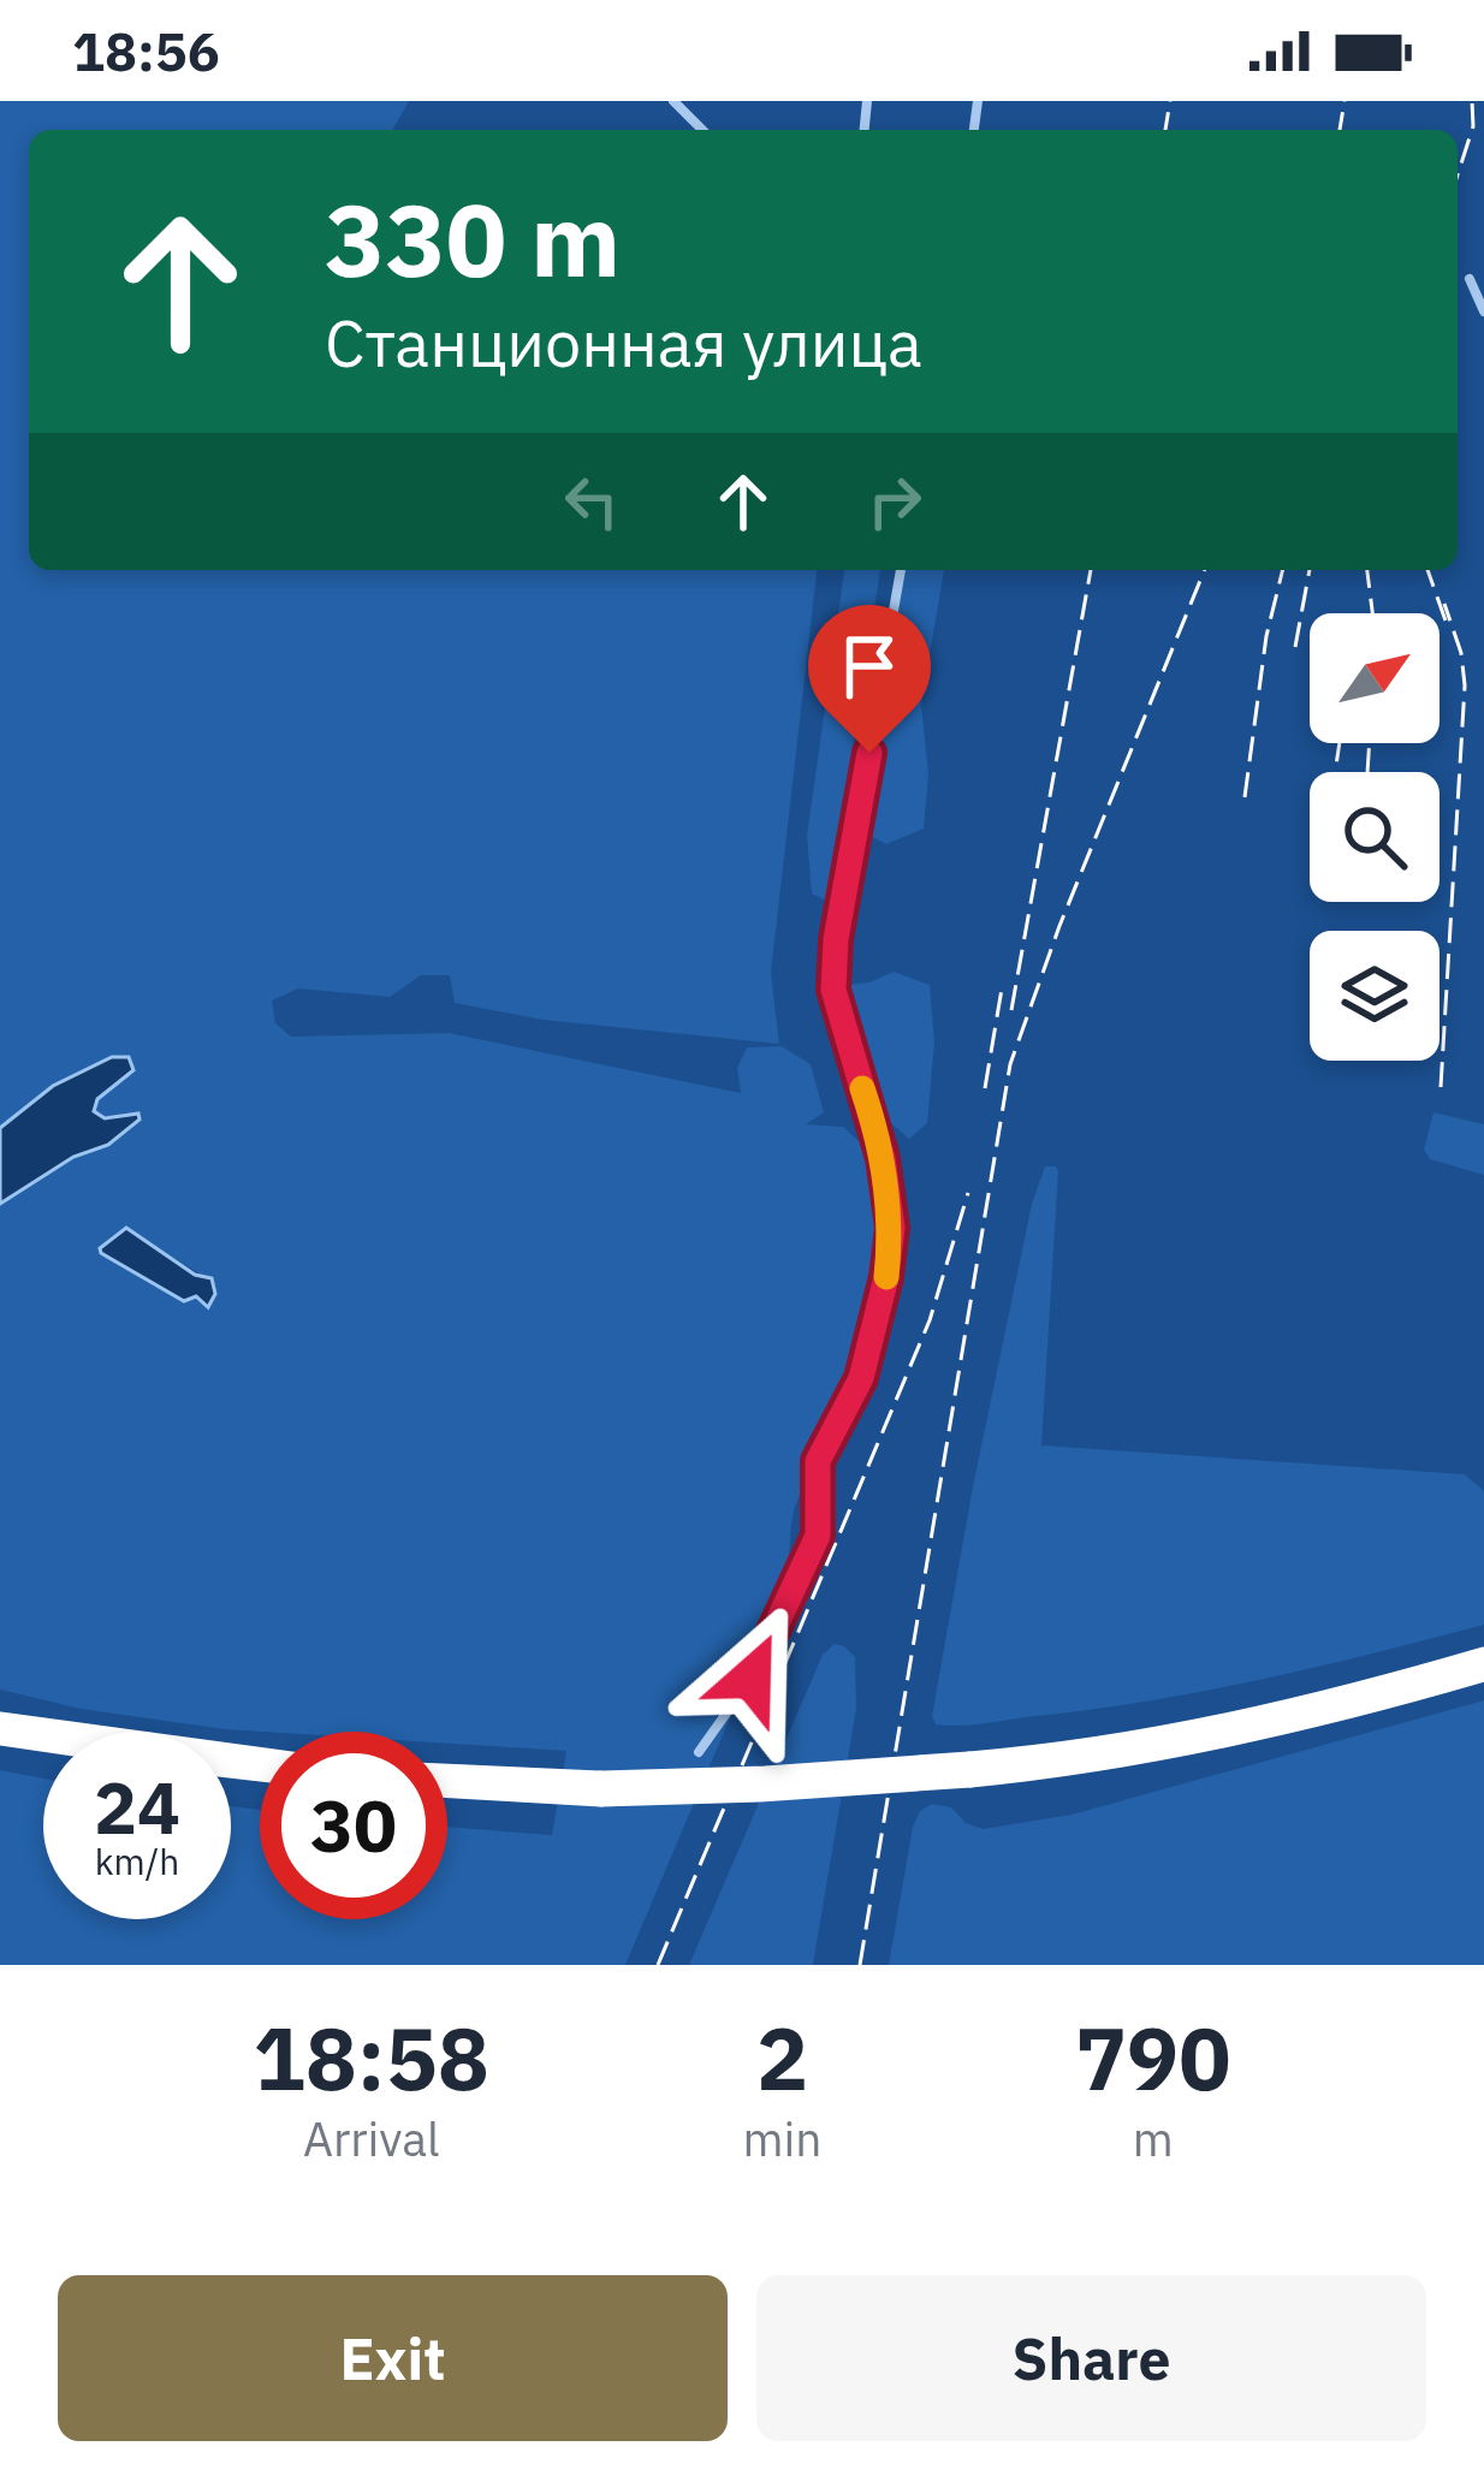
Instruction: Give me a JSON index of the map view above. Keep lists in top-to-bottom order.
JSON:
{
  "north": "top right",
  "page": {
    "status": "18:56",
    "turn": ["330 m", "Станционная улица"],
    "speed": "24 km/h",
    "limit": "30",
    "eta": [
      "18:58",
      "Arrival",
      "2",
      "min",
      "790",
      "m"
    ],
    "buttons": ["Exit", "Share"]
  }
}
